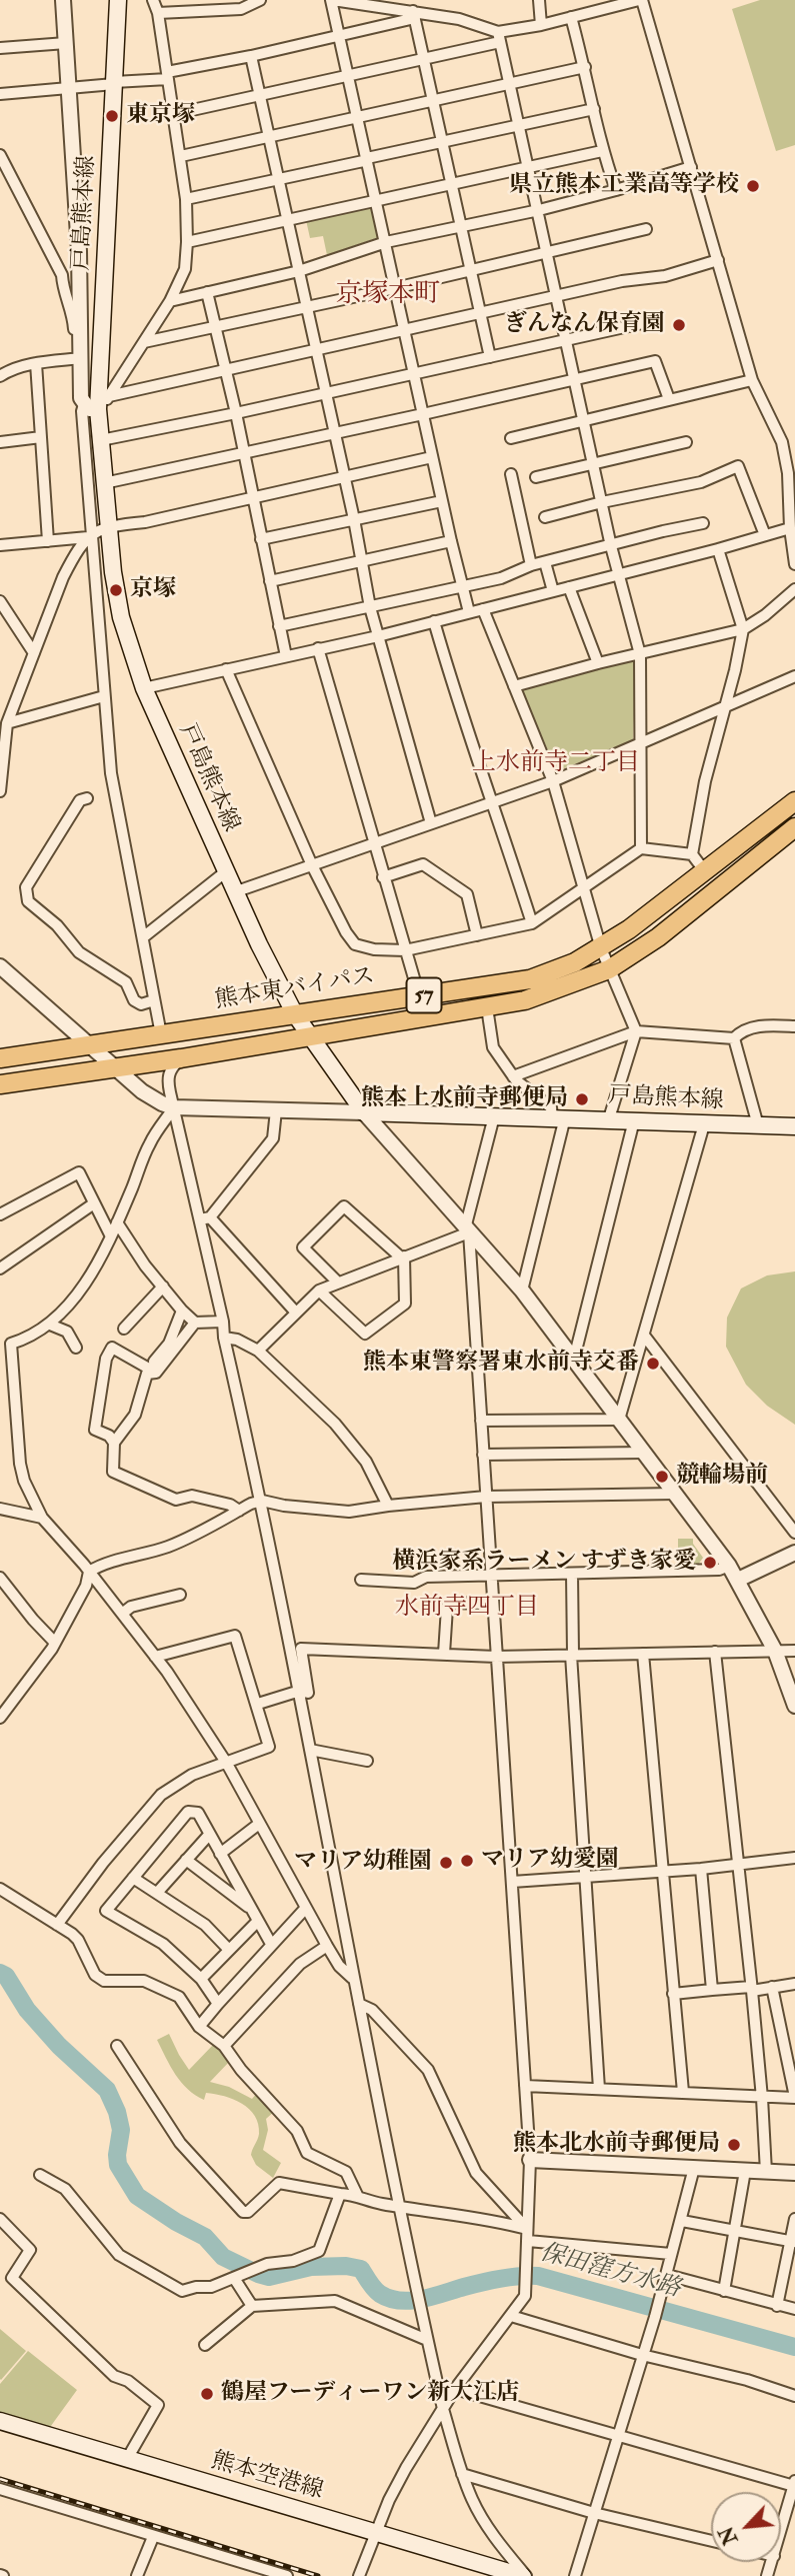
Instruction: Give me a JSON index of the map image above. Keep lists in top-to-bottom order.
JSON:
{
  "streets": {
    "highway": ["熊本東バイパス", "57"],
    "main road": ["戸島熊本線", "熊本空港線"]
  },
  "crossings": [
    ["戸島熊本線", "熊本東バイパス"],
    ["戸島熊本線", "57"]
  ],
  "districts": ["京塚本町", "上水前寺二丁目", "水前寺四丁目"],
  "water": ["保田窪方水路"],
  "places": [
    "東京塚",
    "県立熊本工業高等学校",
    "ぎんなん保育園",
    "京塚",
    "熊本上水前寺郵便局",
    "熊本東警察署東水前寺交番",
    "競輪場前",
    "横浜家系ラーメン すずき家愛",
    "マリア幼愛園",
    "マリア幼稚園",
    "熊本北水前寺郵便局",
    "鶴屋フーディーワン新大江店"
  ],
  "north": "bottom left"
}
